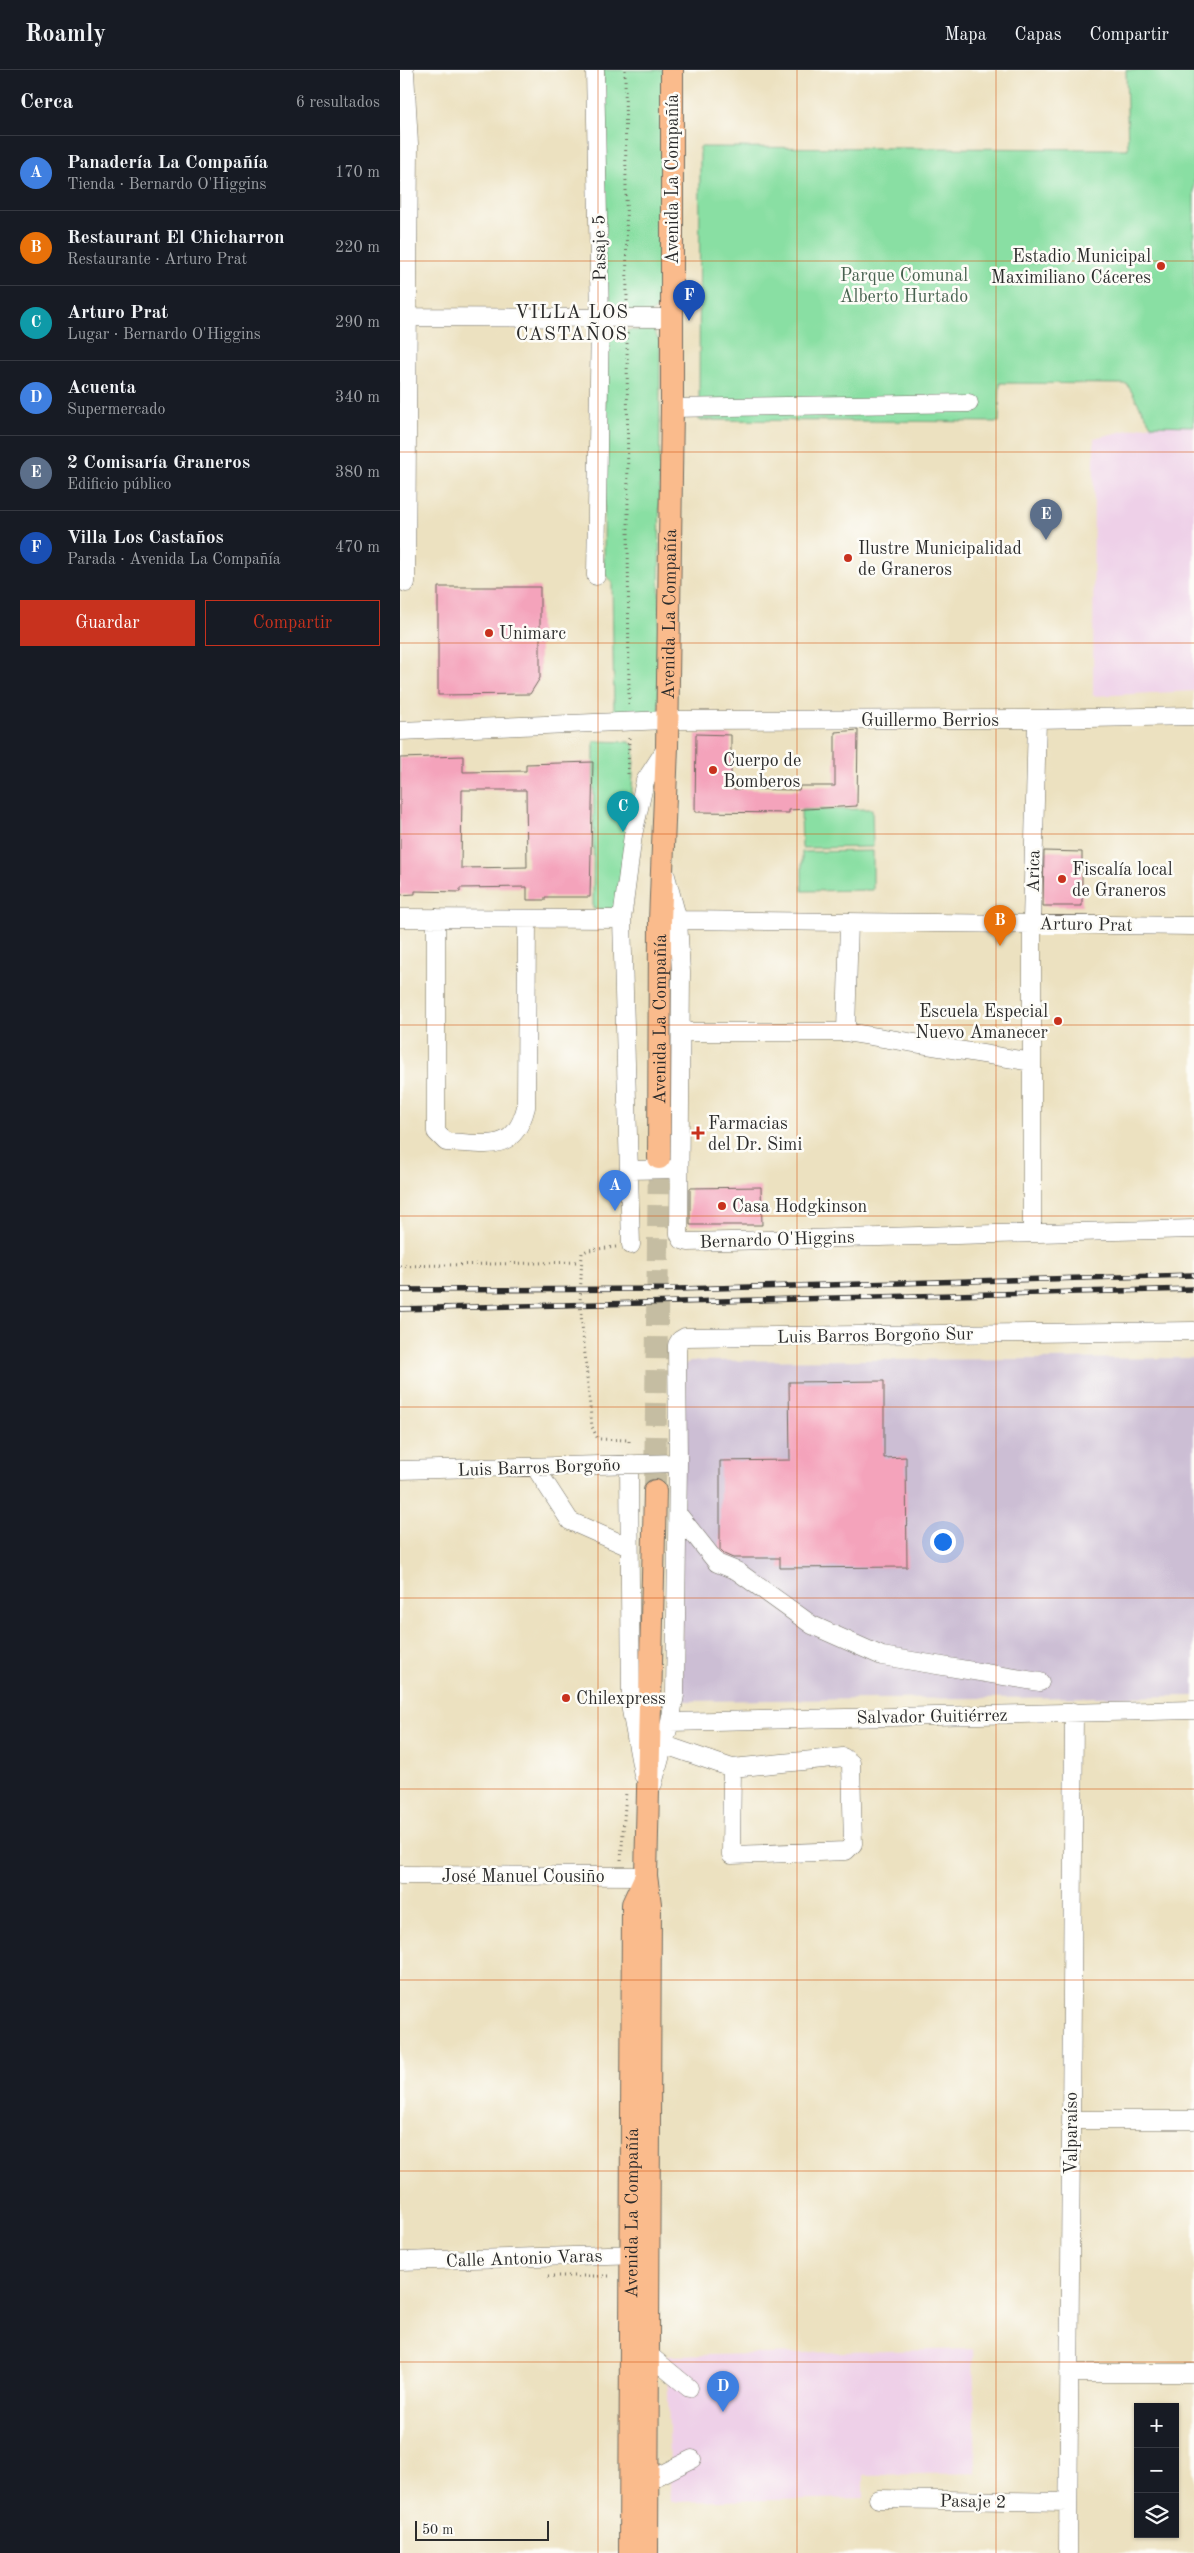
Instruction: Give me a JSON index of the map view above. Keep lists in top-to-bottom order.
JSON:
{
  "streets": {
    "main road": ["Avenida La Compañía"],
    "street": [
      "Pasaje 5",
      "Guillermo Berrios",
      "Arica",
      "Arturo Prat",
      "Bernardo O'Higgins",
      "Luis Barros Borgoño Sur",
      "Luis Barros Borgoño",
      "Salvador Guitiérrez",
      "José Manuel Cousiño",
      "Valparaíso",
      "Calle Antonio Varas",
      "Pasaje 2"
    ]
  },
  "crossings": [
    ["Avenida La Compañía", "Guillermo Berrios"],
    ["Avenida La Compañía", "Bernardo O'Higgins"],
    ["Avenida La Compañía", "José Manuel Cousiño"],
    ["Avenida La Compañía", "Calle Antonio Varas"],
    ["Guillermo Berrios", "Arica"],
    ["Arica", "Arturo Prat"],
    ["Arica", "Bernardo O'Higgins"],
    ["Arturo Prat", "Bernardo O'Higgins"],
    ["Luis Barros Borgoño Sur", "Luis Barros Borgoño"],
    ["Salvador Guitiérrez", "Valparaíso"],
    ["Valparaíso", "Pasaje 2"]
  ],
  "districts": ["VILLA LOS CASTAÑOS"],
  "parks": ["Parque Comunal Alberto Hurtado"],
  "places": {
    "other": [
      "Estadio Municipal Maximiliano Cáceres",
      "Ilustre Municipalidad de Graneros",
      "Unimarc",
      "Cuerpo de Bomberos",
      "Fiscalía local de Graneros",
      "Escuela Especial Nuevo Amanecer",
      "Casa Hodgkinson",
      "Chilexpress"
    ],
    "health": ["Farmacias del Dr. Simi"]
  },
  "scale_bar": "50 m",
  "page": {
    "header": "Roamly",
    "nav": ["Mapa", "Capas", "Compartir"],
    "heading": ["Cerca", "6 resultados"],
    "list": [
      {
        "mark": "A",
        "name": "Panadería La Compañía",
        "note": "Tienda · Bernardo O'Higgins",
        "value": "170 m"
      },
      {
        "mark": "B",
        "name": "Restaurant El Chicharron",
        "note": "Restaurante · Arturo Prat",
        "value": "220 m"
      },
      {
        "mark": "C",
        "name": "Arturo Prat",
        "note": "Lugar · Bernardo O'Higgins",
        "value": "290 m"
      },
      {
        "mark": "D",
        "name": "Acuenta",
        "note": "Supermercado",
        "value": "340 m"
      },
      {
        "mark": "E",
        "name": "2 Comisaría Graneros",
        "note": "Edificio público",
        "value": "380 m"
      },
      {
        "mark": "F",
        "name": "Villa Los Castaños",
        "note": "Parada · Avenida La Compañía",
        "value": "470 m"
      }
    ],
    "pins": [
      "F",
      "E",
      "C",
      "B",
      "A",
      "D"
    ],
    "buttons": ["Guardar", "Compartir"],
    "map_buttons": ["+", "−"],
    "scale": "50 m"
  }
}
